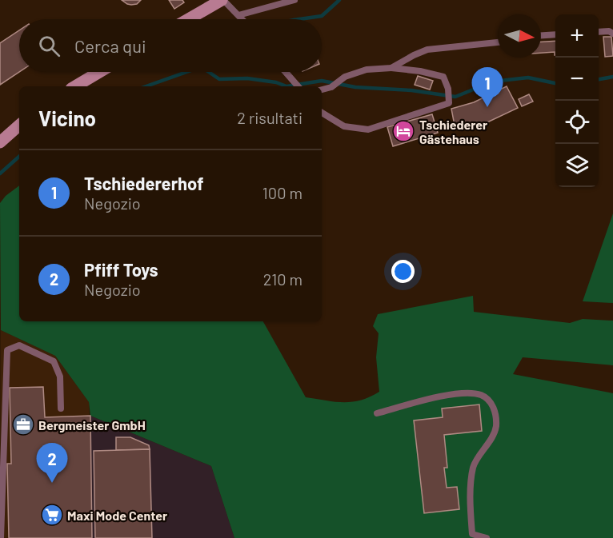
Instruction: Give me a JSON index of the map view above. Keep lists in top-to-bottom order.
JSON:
{
  "places": {
    "hotel": ["Tschiederer Gästehaus"],
    "office": ["Bergmeister GmbH"],
    "supermarket": ["Maxi Mode Center"]
  },
  "north": "right",
  "page": {
    "map_buttons": ["+", "−"],
    "search": "Cerca qui",
    "pins": ["1", "2"],
    "heading": ["Vicino", "2 risultati"],
    "list": [
      {
        "mark": "1",
        "name": "Tschiedererhof",
        "note": "Negozio",
        "value": "100 m"
      },
      {
        "mark": "2",
        "name": "Pfiff Toys",
        "note": "Negozio",
        "value": "210 m"
      }
    ]
  }
}
